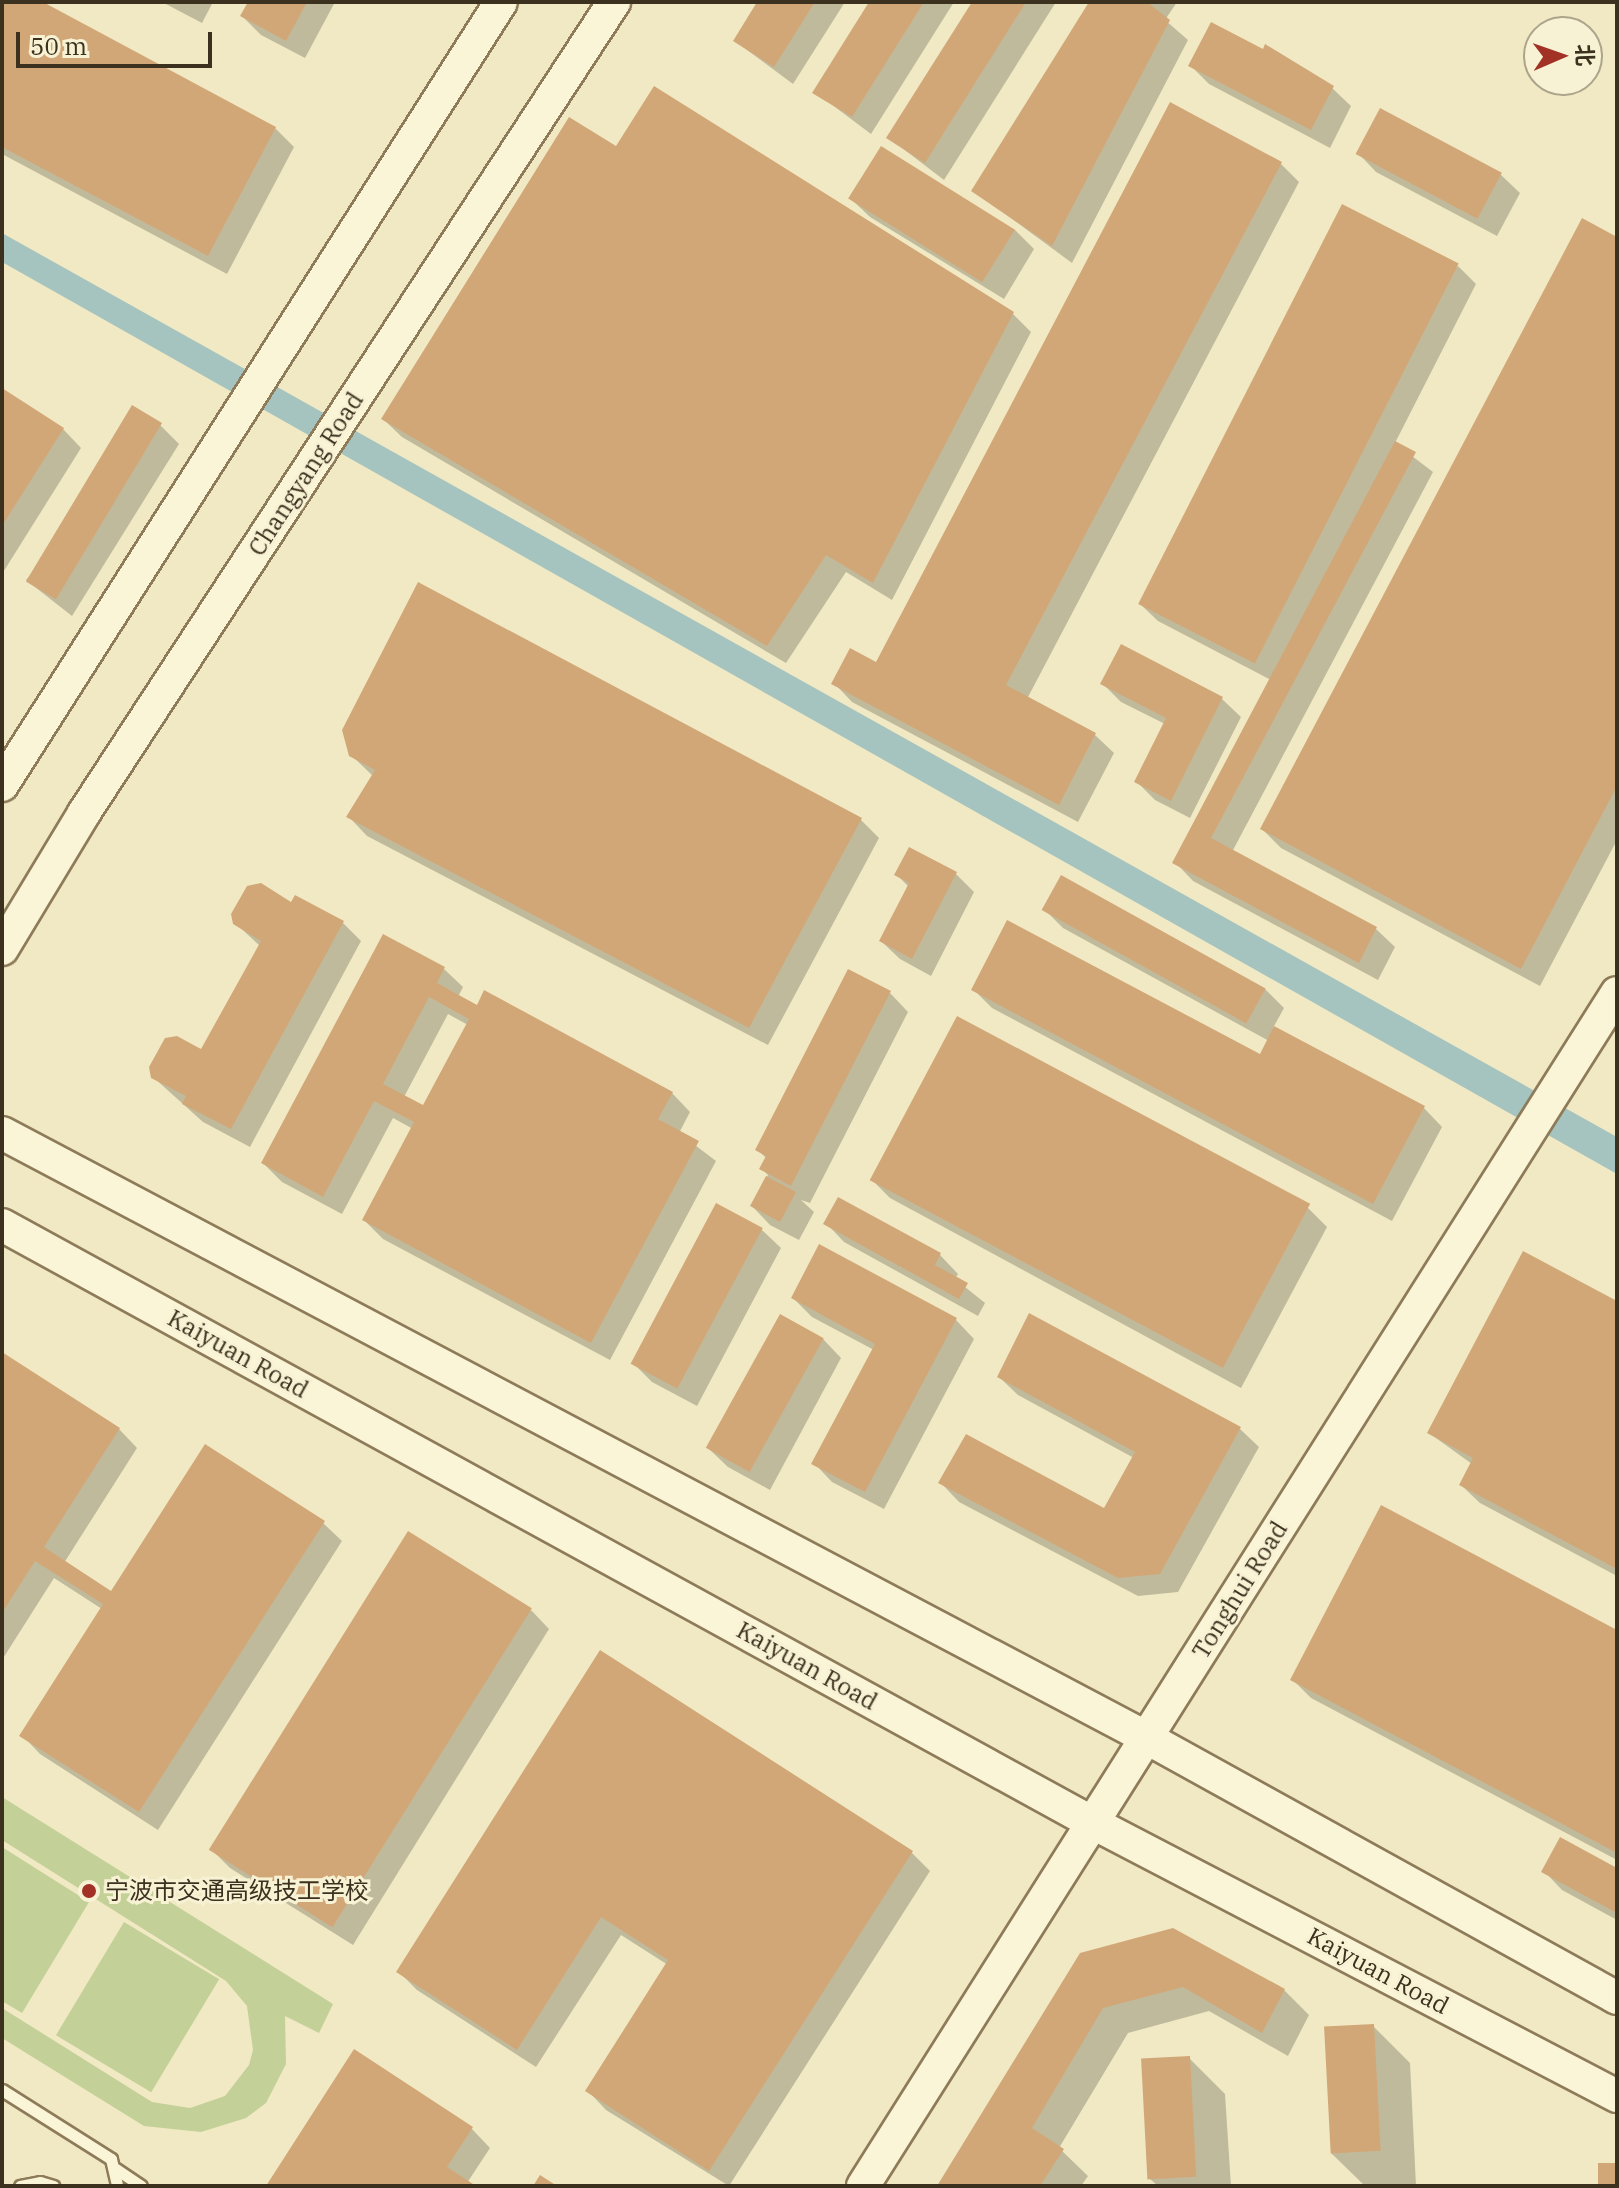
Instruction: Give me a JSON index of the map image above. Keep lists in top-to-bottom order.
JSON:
{
  "streets": {
    "main road": ["Changyang Road", "Kaiyuan Road", "Tonghui Road"]
  },
  "crossings": [
    ["Kaiyuan Road", "Tonghui Road"]
  ],
  "places": ["宁波市交通高级技工学校"],
  "scale_bar": "50 m",
  "north": "right"
}
